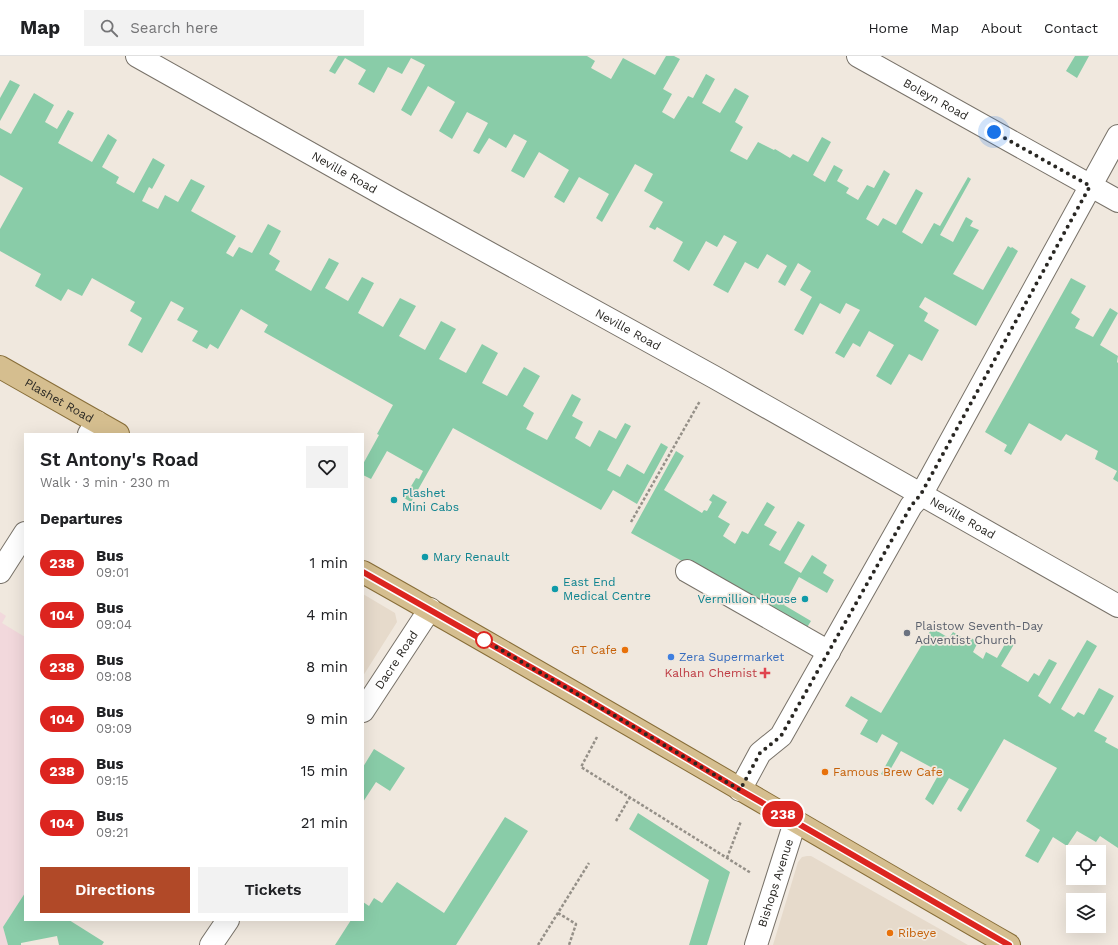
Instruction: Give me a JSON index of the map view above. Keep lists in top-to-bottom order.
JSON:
{
  "streets": {
    "main road": ["Plashet Road"],
    "street": [
      "Boleyn Road",
      "Neville Road",
      "Dacre Road",
      "Bishops Avenue"
    ]
  },
  "places": {
    "other": [
      "Plashet Mini Cabs",
      "Mary Renault",
      "East End Medical Centre",
      "Vermillion House",
      "Plaistow Seventh-Day Adventist Church",
      "GT Cafe",
      "Zera Supermarket",
      "Famous Brew Cafe",
      "Ribeye"
    ],
    "health": ["Kalhan Chemist"]
  },
  "lines": ["bus line 238"],
  "page": {
    "header": "Map",
    "search": "Search here",
    "nav": [
      "Home",
      "Map",
      "About",
      "Contact"
    ],
    "on_map": "238",
    "heading": [
      ["St Antony's Road", "Walk · 3 min · 230 m"],
      "Departures"
    ],
    "list": [
      {
        "mark": "238",
        "name": "Bus",
        "note": "09:01",
        "value": "1 min"
      },
      {
        "mark": "104",
        "name": "Bus",
        "note": "09:04",
        "value": "4 min"
      },
      {
        "mark": "238",
        "name": "Bus",
        "note": "09:08",
        "value": "8 min"
      },
      {
        "mark": "104",
        "name": "Bus",
        "note": "09:09",
        "value": "9 min"
      },
      {
        "mark": "238",
        "name": "Bus",
        "note": "09:15",
        "value": "15 min"
      },
      {
        "mark": "104",
        "name": "Bus",
        "note": "09:21",
        "value": "21 min"
      }
    ],
    "buttons": ["Directions", "Tickets"]
  }
}
